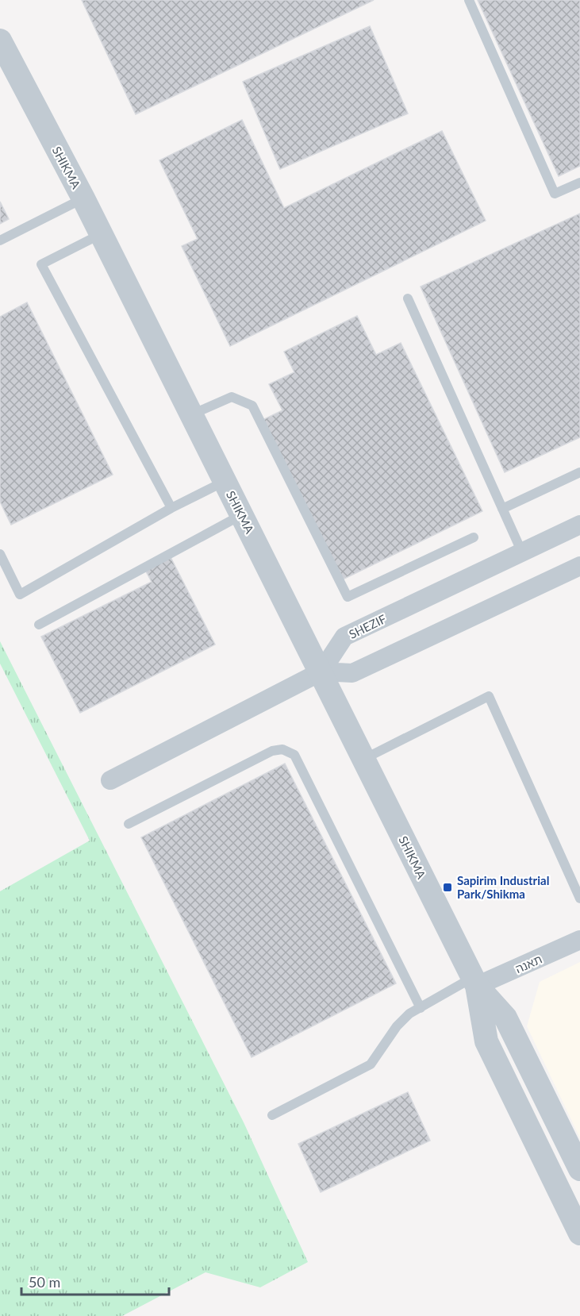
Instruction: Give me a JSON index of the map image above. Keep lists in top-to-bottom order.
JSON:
{
  "streets": {
    "street": ["SHIKMA", "SHEZIF", "תאנה"]
  },
  "crossings": [
    ["SHIKMA", "SHEZIF"],
    ["SHIKMA", "תאנה"]
  ],
  "places": {
    "transit": ["Sapirim Industrial Park/Shikma"]
  },
  "scale_bar": "50 m"
}
